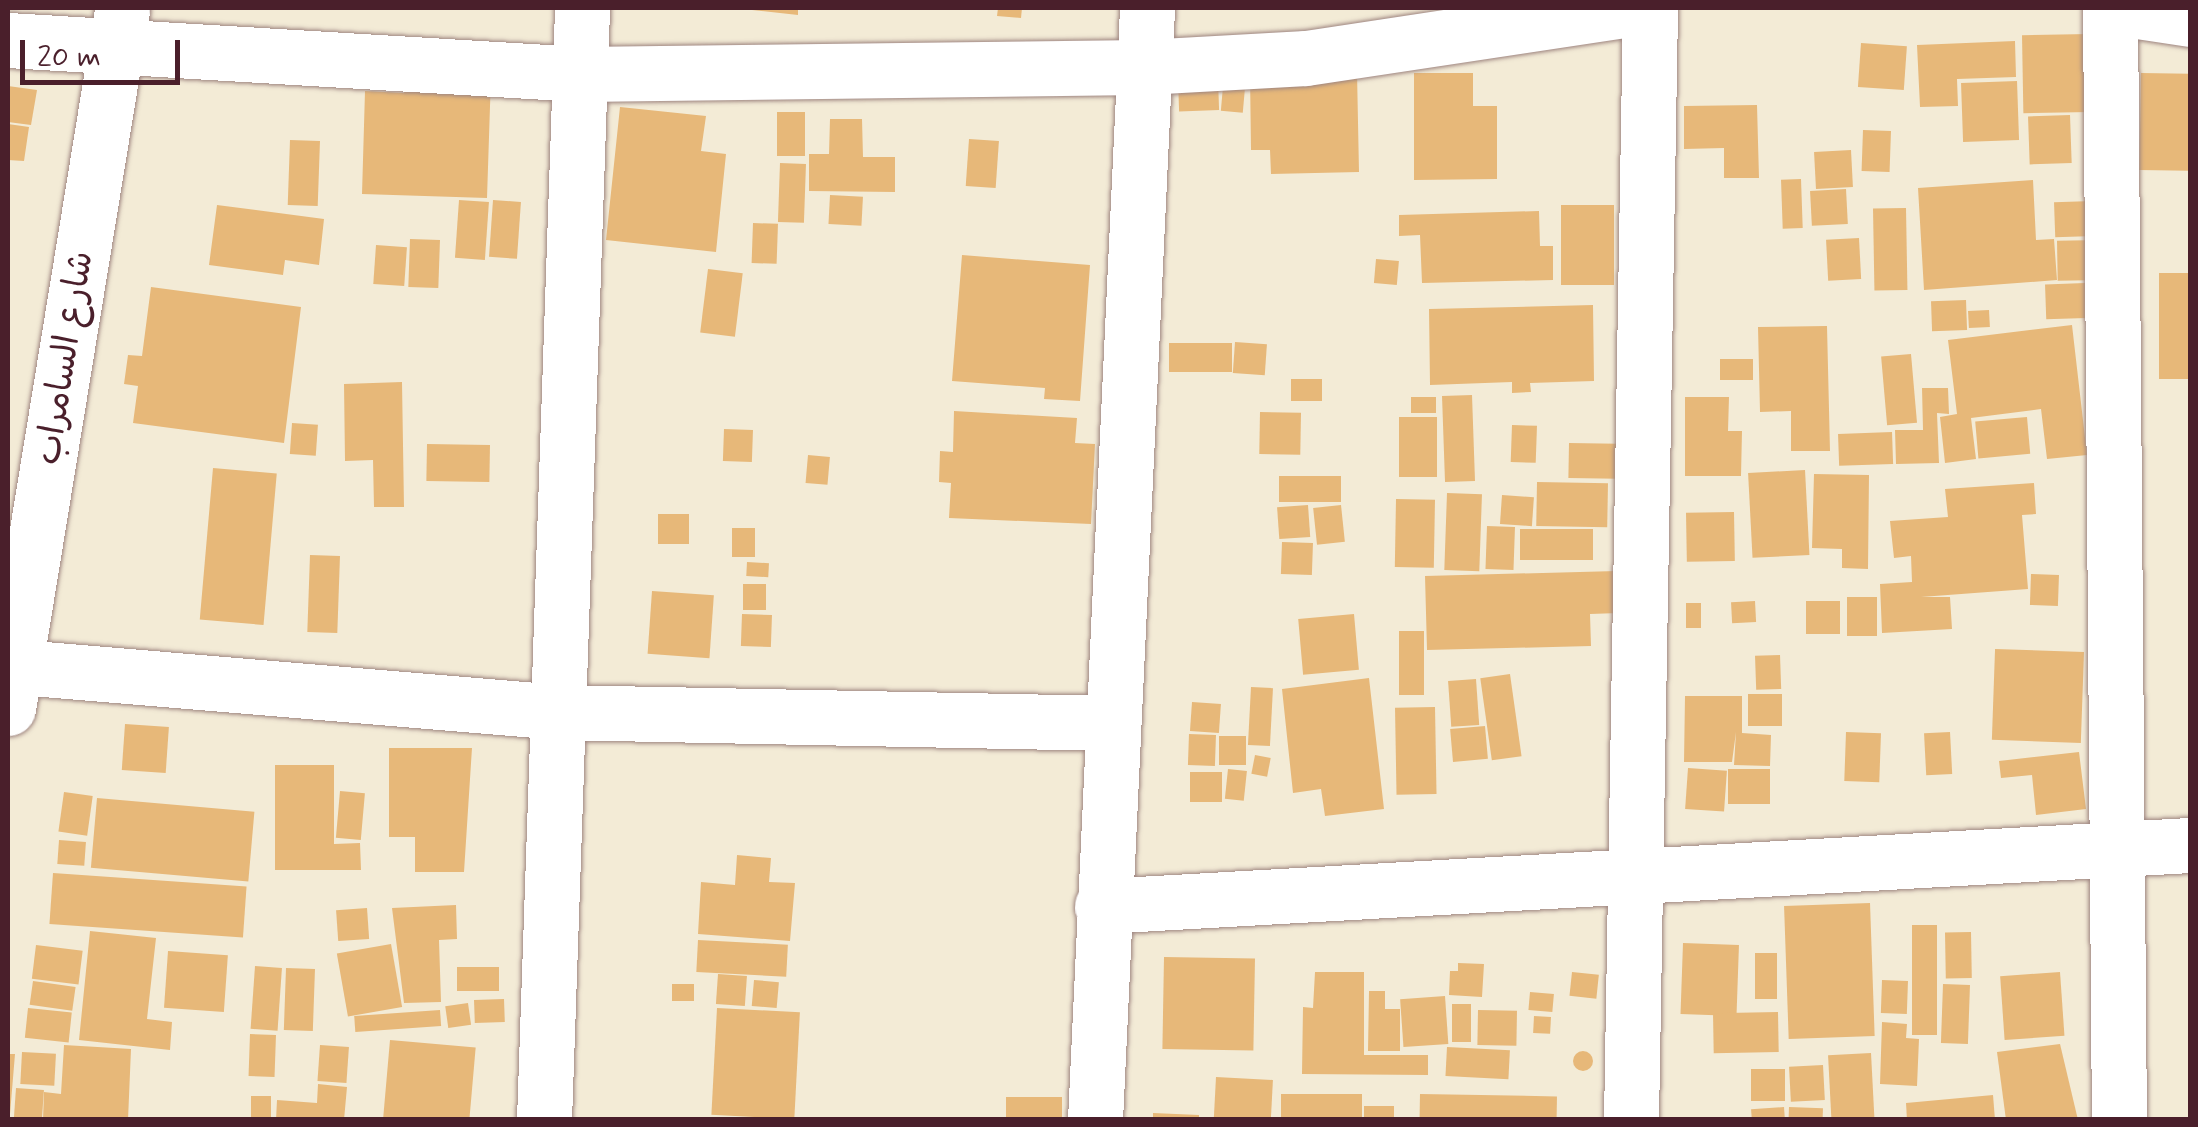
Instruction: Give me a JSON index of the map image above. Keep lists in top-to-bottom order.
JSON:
{
  "streets": {
    "street": ["شارع السامراب"]
  },
  "scale_bar": "20 m"
}
